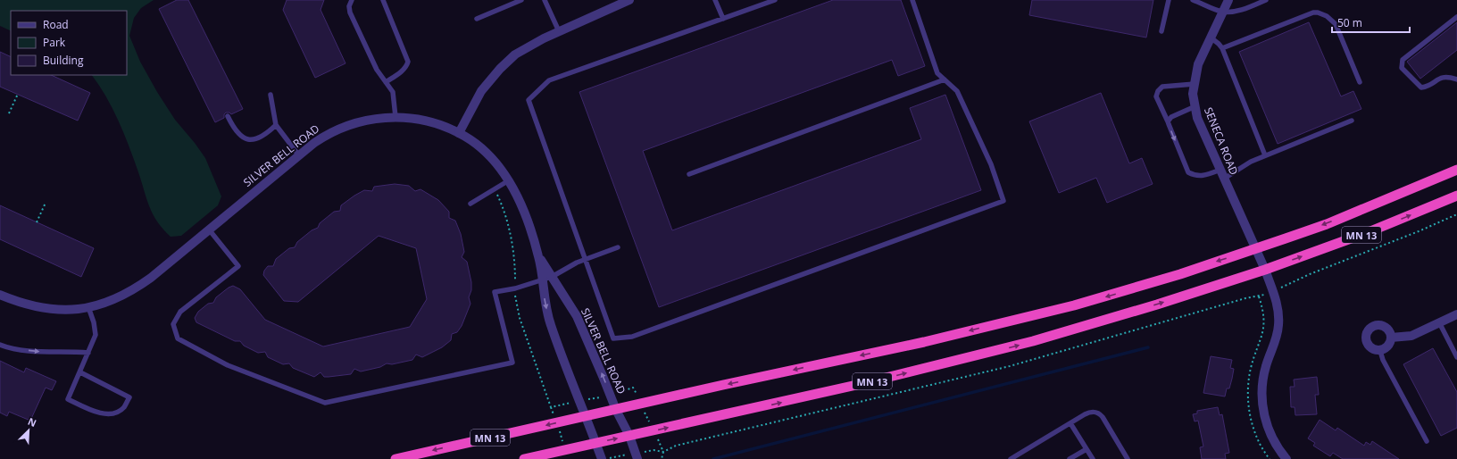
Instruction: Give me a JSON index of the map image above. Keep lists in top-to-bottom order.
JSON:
{
  "streets": {
    "highway": ["MN 13"],
    "street": ["SENECA ROAD", "SILVER BELL ROAD"]
  },
  "crossings": [
    ["SENECA ROAD", "MN 13"],
    ["SILVER BELL ROAD", "MN 13"]
  ],
  "legend": ["Road", "Park", "Building"],
  "scale_bar": "50 m",
  "north": "top right"
}
